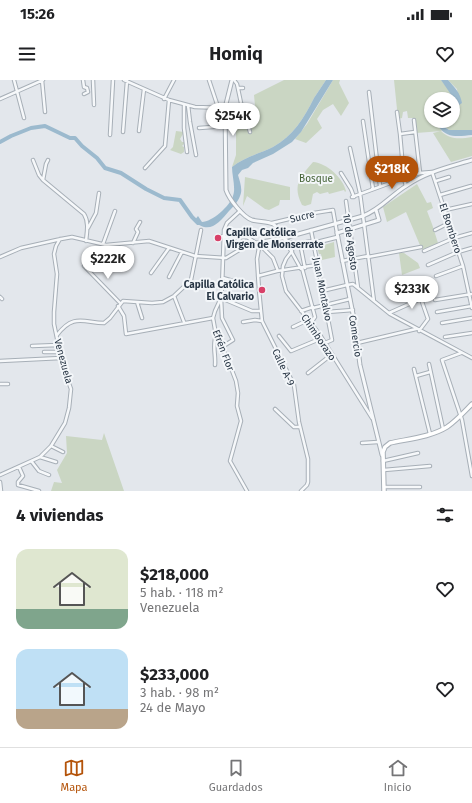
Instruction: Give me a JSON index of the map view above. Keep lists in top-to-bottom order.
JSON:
{
  "streets": {
    "street": [
      "Sucre",
      "El Bombero",
      "10 de Agosto",
      "Juan Montalvo",
      "Comercio",
      "Chimborazo",
      "Efrén Flor",
      "Venezuela",
      "Calle A-9"
    ]
  },
  "crossings": [
    ["Sucre", "Comercio"],
    ["Juan Montalvo", "Chimborazo"],
    ["Comercio", "Chimborazo"]
  ],
  "parks": ["Bosque"],
  "places": ["Capilla Católica Virgen de Monserrate", "Capilla Católica El Calvario"],
  "page": {
    "status": "15:26",
    "header": "Homiq",
    "price": [
      "$254K",
      "$218K",
      "$222K",
      "$233K"
    ],
    "heading": "4 viviendas",
    "list": [
      {
        "name": "$218,000",
        "note": "5 hab. · 118 m² · Venezuela"
      },
      {
        "name": "$233,000",
        "note": "3 hab. · 98 m² · 24 de Mayo"
      }
    ],
    "tabs": ["Mapa", "Guardados", "Inicio"]
  }
}
